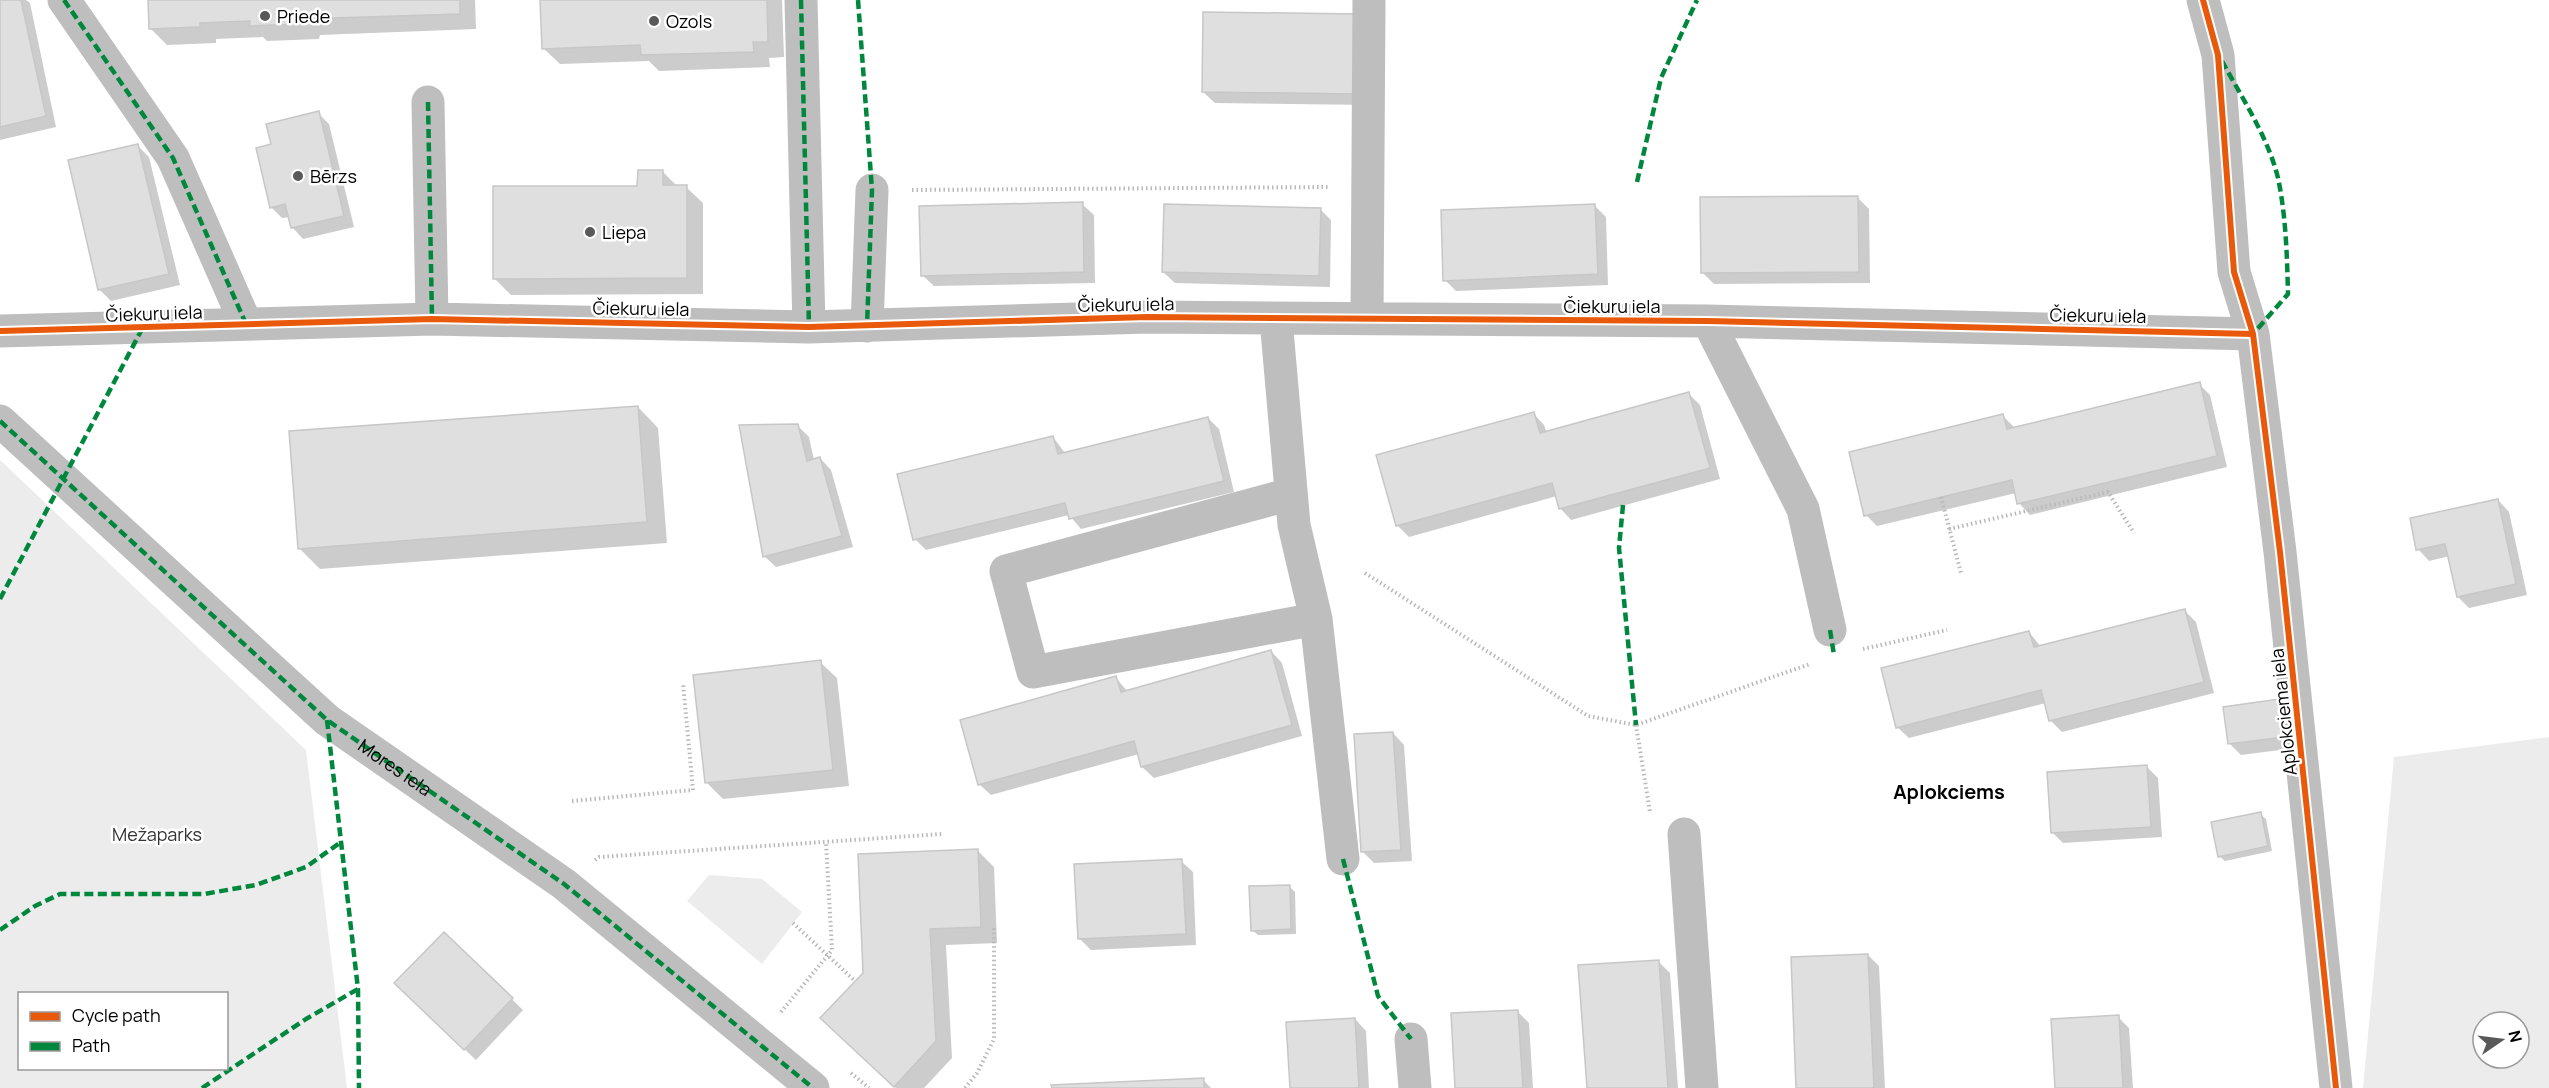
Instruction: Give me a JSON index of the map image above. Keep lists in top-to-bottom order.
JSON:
{
  "streets": {
    "street": ["Čiekuru iela", "Aplokciema iela", "Mores iela"]
  },
  "crossings": [
    ["Čiekuru iela", "Aplokciema iela"]
  ],
  "districts": ["Aplokciems"],
  "parks": ["Mežaparks"],
  "places": [
    "Priede",
    "Ozols",
    "Bērzs",
    "Liepa"
  ],
  "legend": ["Cycle path", "Path"],
  "north": "right"
}
